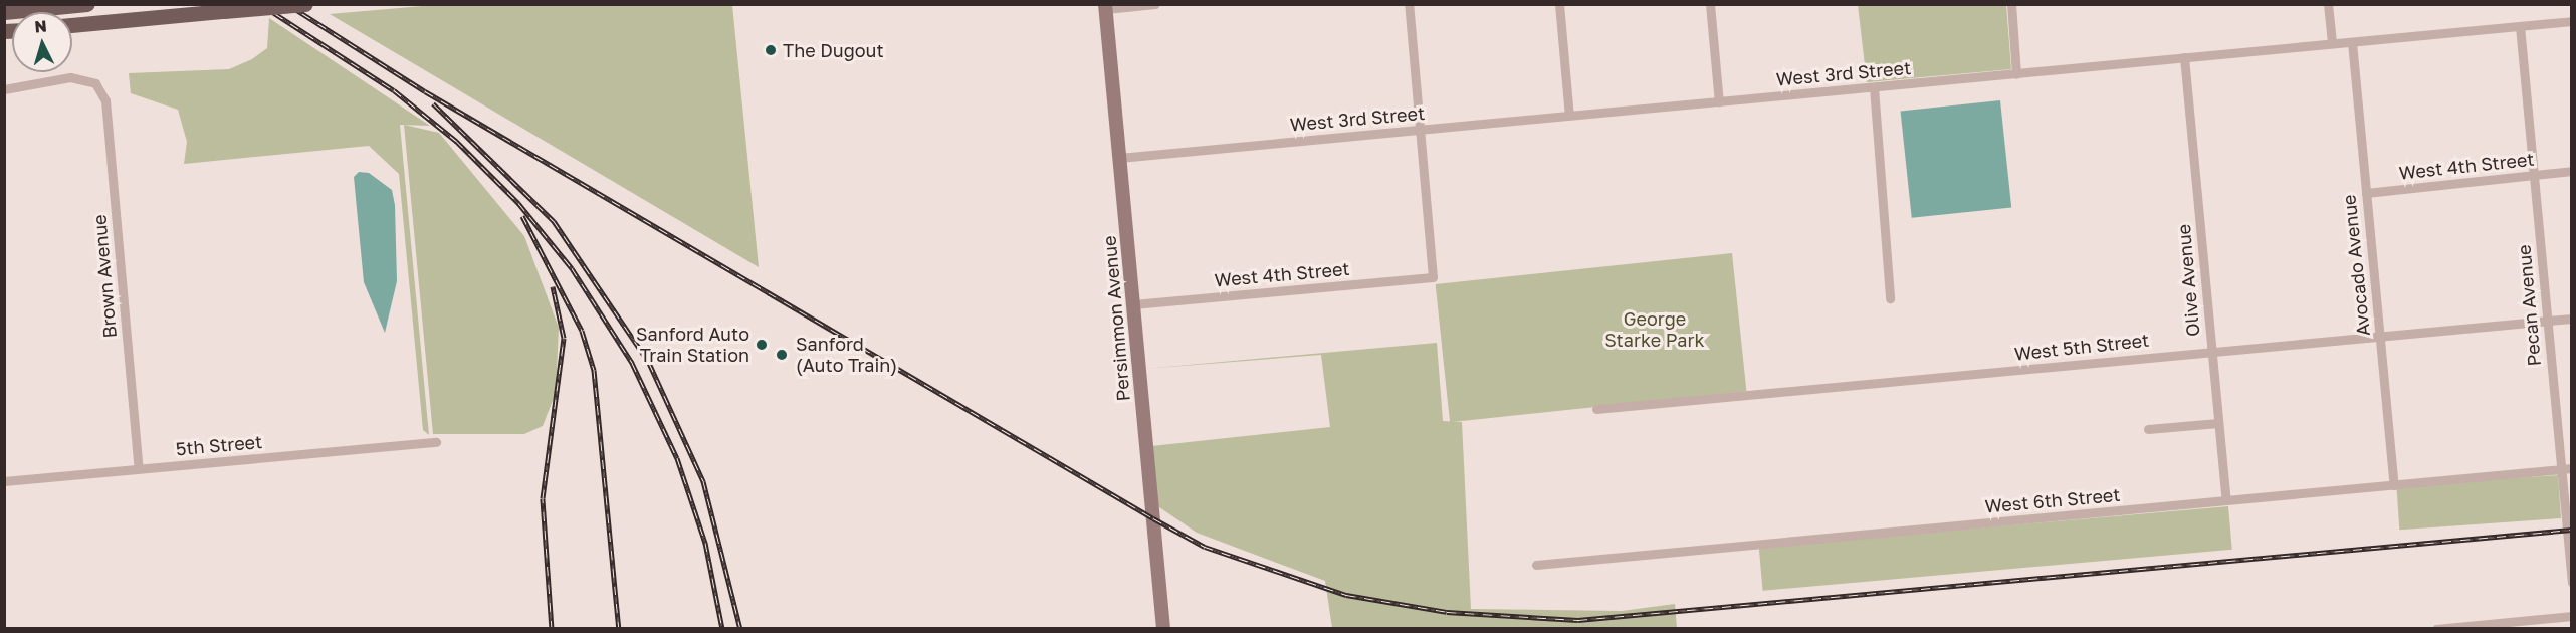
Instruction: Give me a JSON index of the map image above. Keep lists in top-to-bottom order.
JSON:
{
  "streets": {
    "street": [
      "West 3rd Street",
      "West 4th Street",
      "Avocado Avenue",
      "Brown Avenue",
      "Olive Avenue",
      "Pecan Avenue",
      "Persimmon Avenue",
      "West 5th Street",
      "5th Street",
      "West 6th Street"
    ]
  },
  "crossings": [
    ["West 3rd Street", "West 4th Street"],
    ["West 3rd Street", "Avocado Avenue"],
    ["West 3rd Street", "Olive Avenue"],
    ["West 3rd Street", "Pecan Avenue"],
    ["West 3rd Street", "Persimmon Avenue"],
    ["West 4th Street", "Avocado Avenue"],
    ["West 4th Street", "Pecan Avenue"],
    ["West 4th Street", "Persimmon Avenue"],
    ["Avocado Avenue", "West 5th Street"],
    ["Avocado Avenue", "West 6th Street"],
    ["Brown Avenue", "5th Street"],
    ["Olive Avenue", "West 5th Street"],
    ["Olive Avenue", "West 6th Street"],
    ["Pecan Avenue", "West 5th Street"],
    ["Pecan Avenue", "West 6th Street"]
  ],
  "parks": ["George Starke Park"],
  "places": ["The Dugout", "Sanford Auto Train Station", "Sanford (Auto Train)"],
  "north": "top"
}
